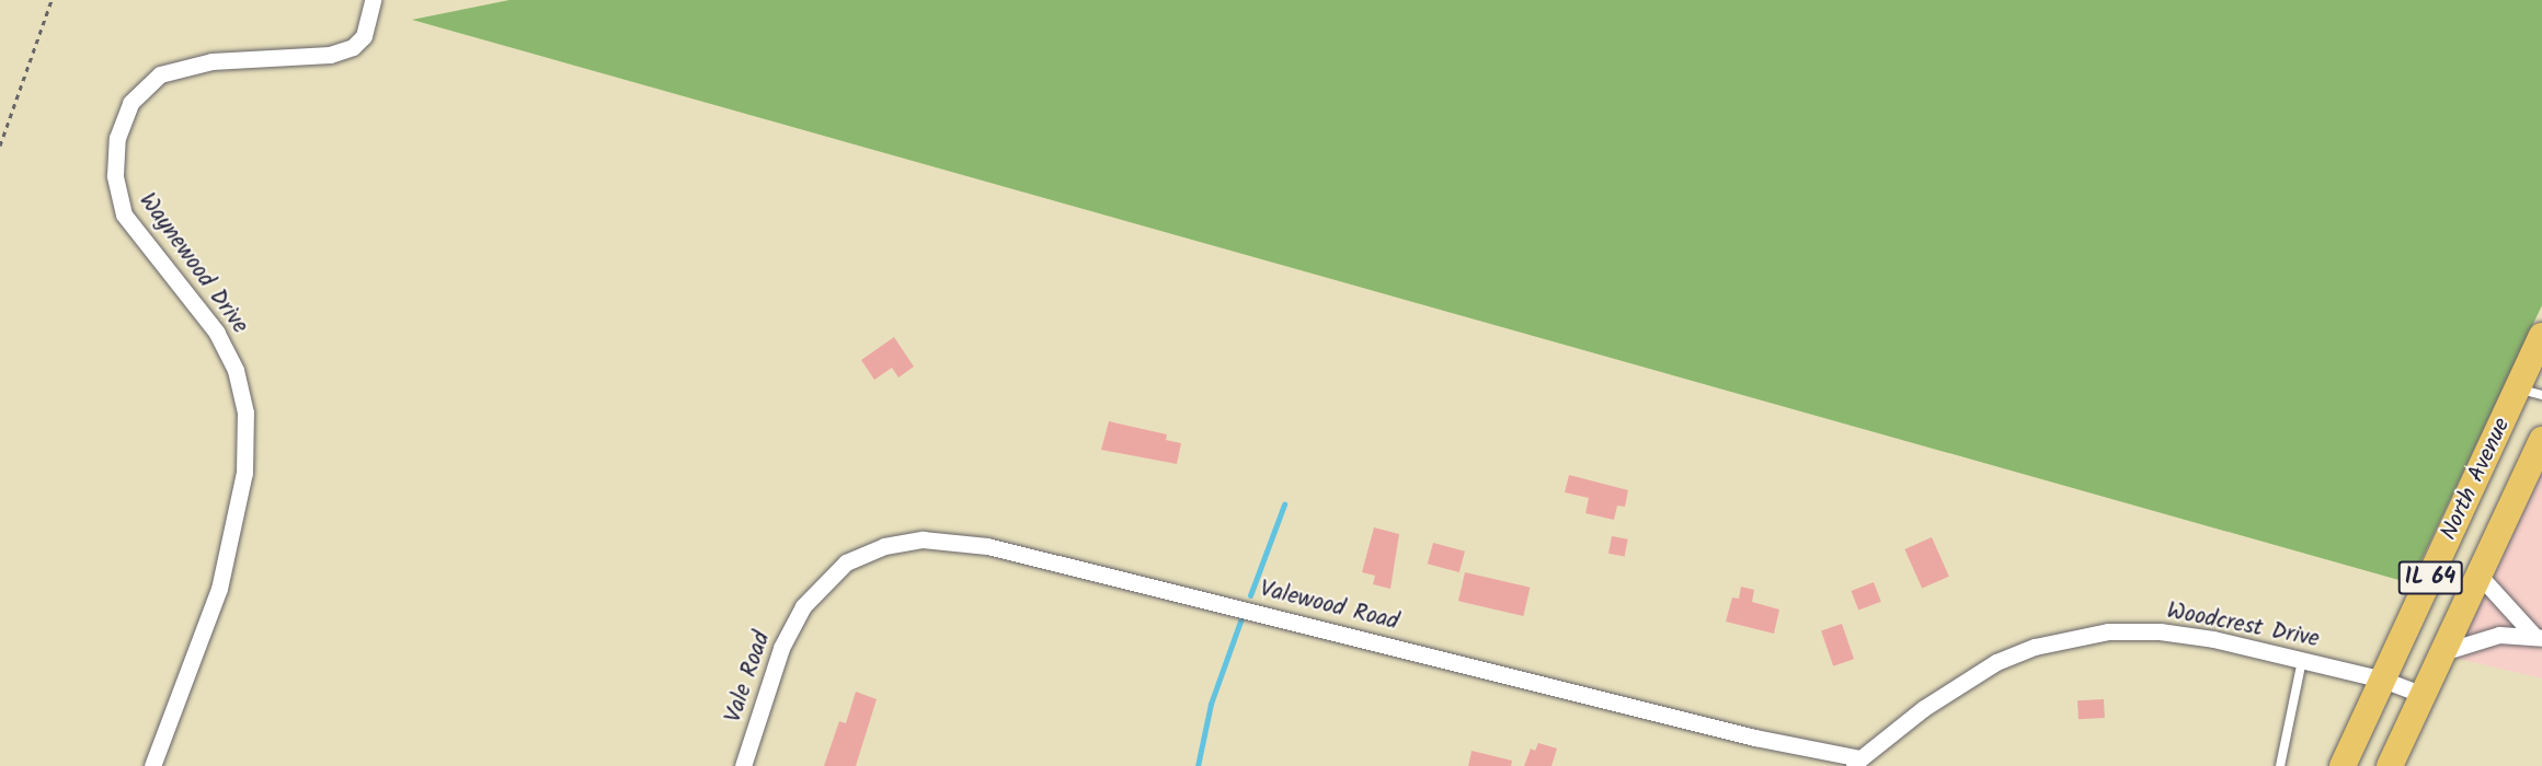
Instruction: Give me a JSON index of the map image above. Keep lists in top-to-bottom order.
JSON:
{
  "streets": {
    "main road": ["North Avenue", "IL 64"],
    "street": [
      "Waynewood Drive",
      "Valewood Road",
      "Woodcrest Drive",
      "Vale Road"
    ]
  },
  "crossings": [
    ["North Avenue", "Woodcrest Drive"],
    ["Valewood Road", "Woodcrest Drive"],
    ["Valewood Road", "Vale Road"]
  ]
}
